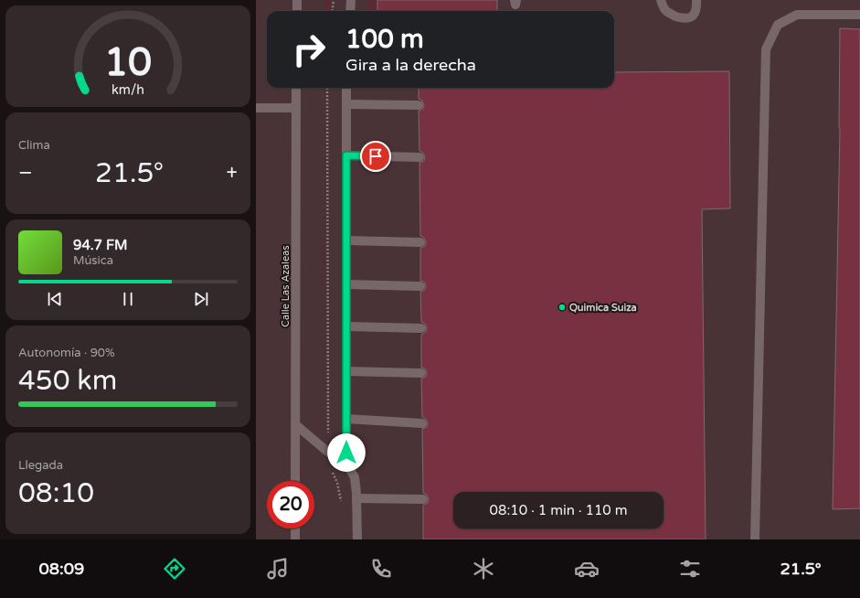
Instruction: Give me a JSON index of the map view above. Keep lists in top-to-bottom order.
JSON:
{
  "streets": {
    "street": ["Calle Las Azaleas"]
  },
  "places": ["Quimica Suiza"],
  "page": {
    "turn": ["100 m", "Gira a la derecha"],
    "tile": [
      "Clima",
      ["Autonomía · 90%", "450 km"],
      ["Llegada", "08:10"]
    ],
    "heat": ["−", "21.5°", "+"],
    "song": ["94.7 FM", "Música"],
    "limit": "20",
    "trip": "08:10 · 1 min · 110 m",
    "tabs": ["08:09", "21.5°"],
    "gauge": ["10", "km/h"]
  }
}
